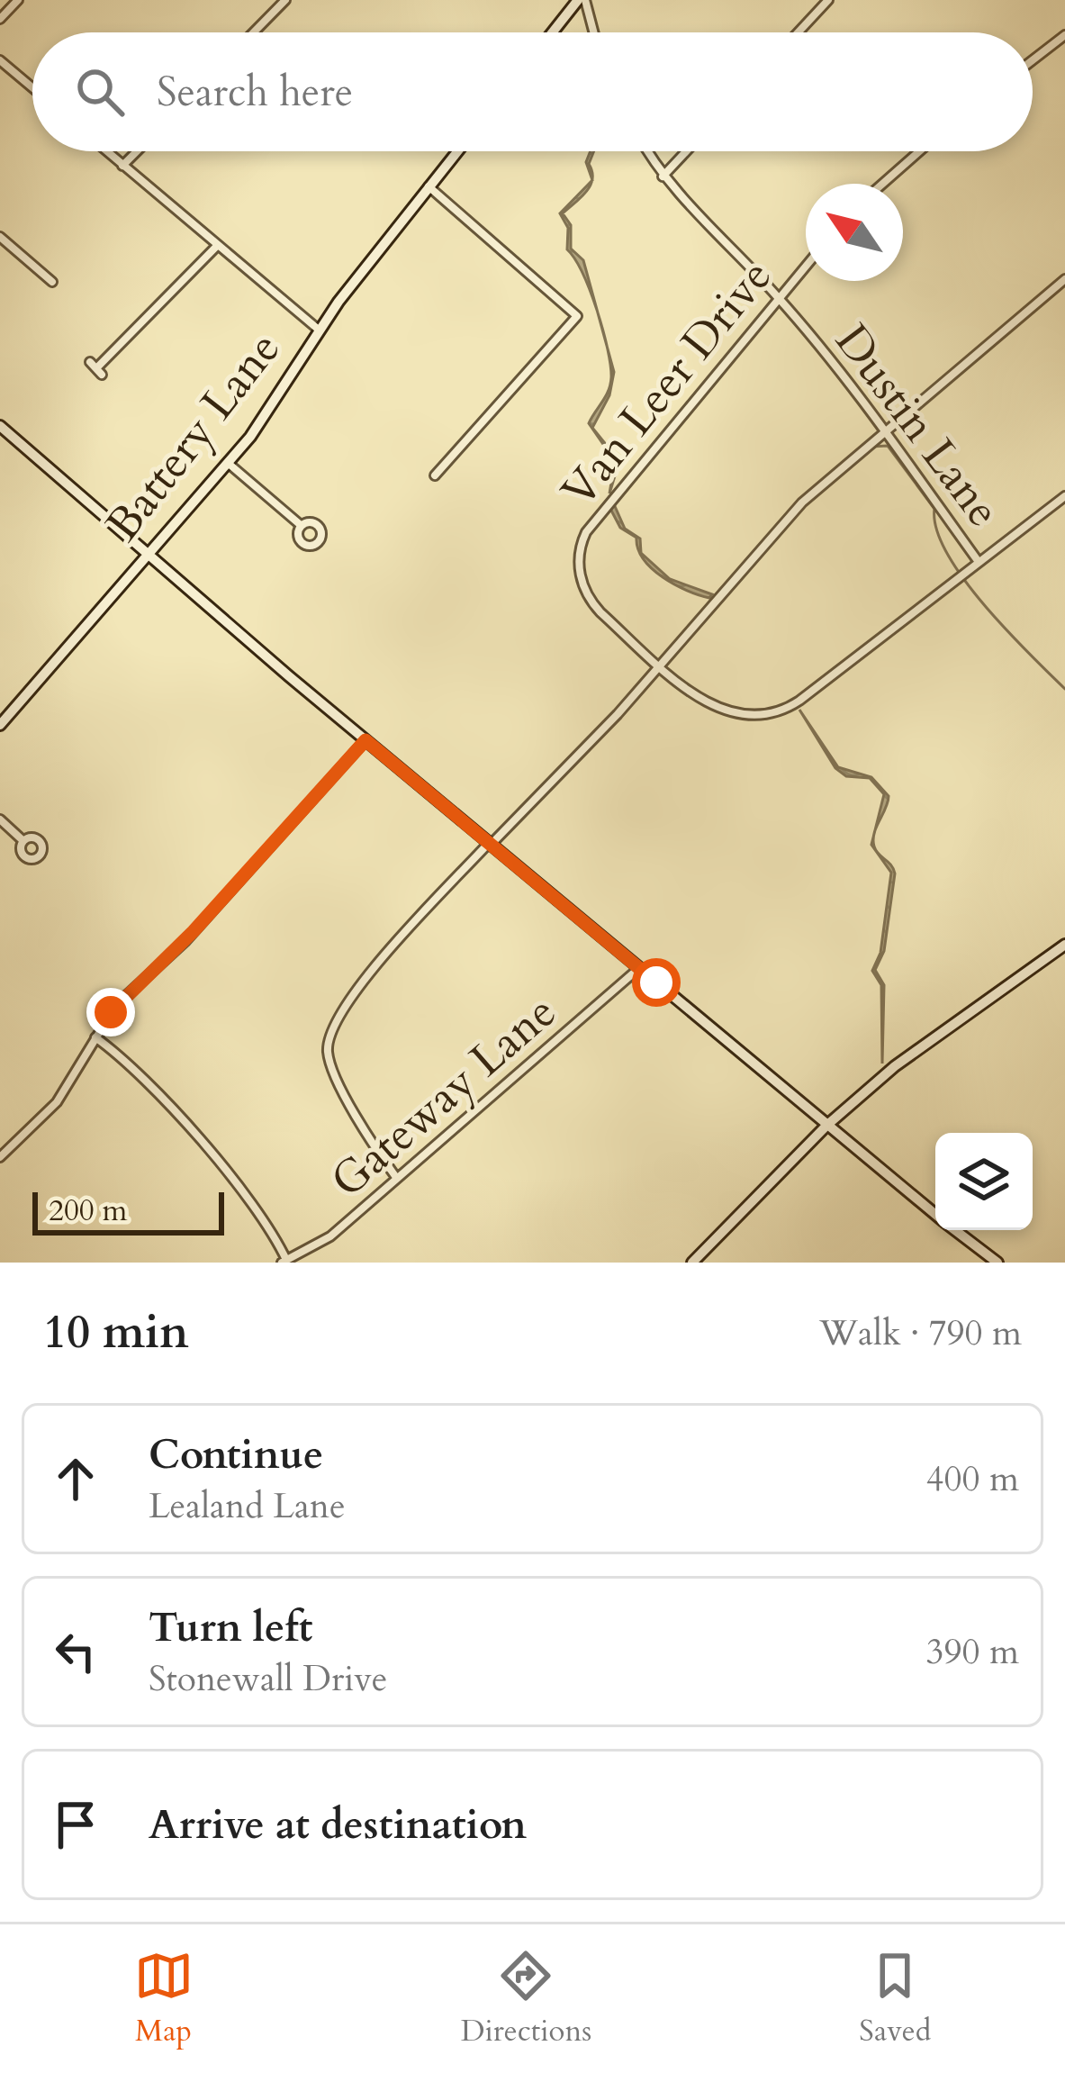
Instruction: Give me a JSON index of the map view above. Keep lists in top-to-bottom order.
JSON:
{
  "streets": {
    "street": [
      "Van Leer Drive",
      "Dustin Lane",
      "Battery Lane",
      "Gateway Lane"
    ]
  },
  "crossings": [
    ["Van Leer Drive", "Dustin Lane"]
  ],
  "scale_bar": "200 m",
  "north": "top left",
  "page": {
    "search": "Search here",
    "scale": "200 m",
    "heading": ["10 min", "Walk · 790 m"],
    "list": [
      ["Continue", "Lealand Lane", "400 m"],
      ["Turn left", "Stonewall Drive", "390 m"],
      "Arrive at destination"
    ],
    "nav": ["Map", "Directions", "Saved"]
  }
}
